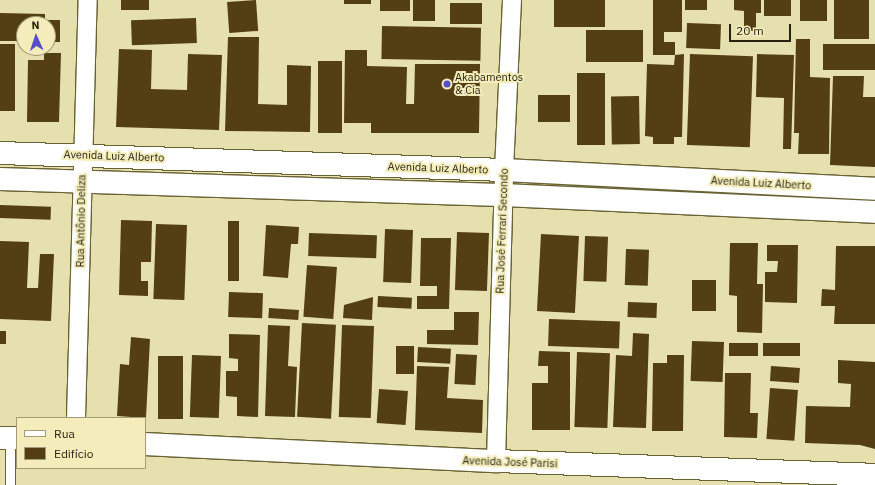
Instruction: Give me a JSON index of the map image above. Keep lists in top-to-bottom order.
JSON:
{
  "streets": {
    "main road": ["Avenida Luiz Alberto", "Avenida José Parisi"],
    "street": ["Rua Antônio Deliza", "Rua José Ferrari Secondo"]
  },
  "crossings": [
    ["Avenida Luiz Alberto", "Rua Antônio Deliza"],
    ["Avenida Luiz Alberto", "Rua José Ferrari Secondo"],
    ["Rua José Ferrari Secondo", "Avenida José Parisi"]
  ],
  "places": ["Akabamentos & Cia"],
  "legend": ["Rua", "Edifício"],
  "scale_bar": "20 m",
  "north": "top"
}
